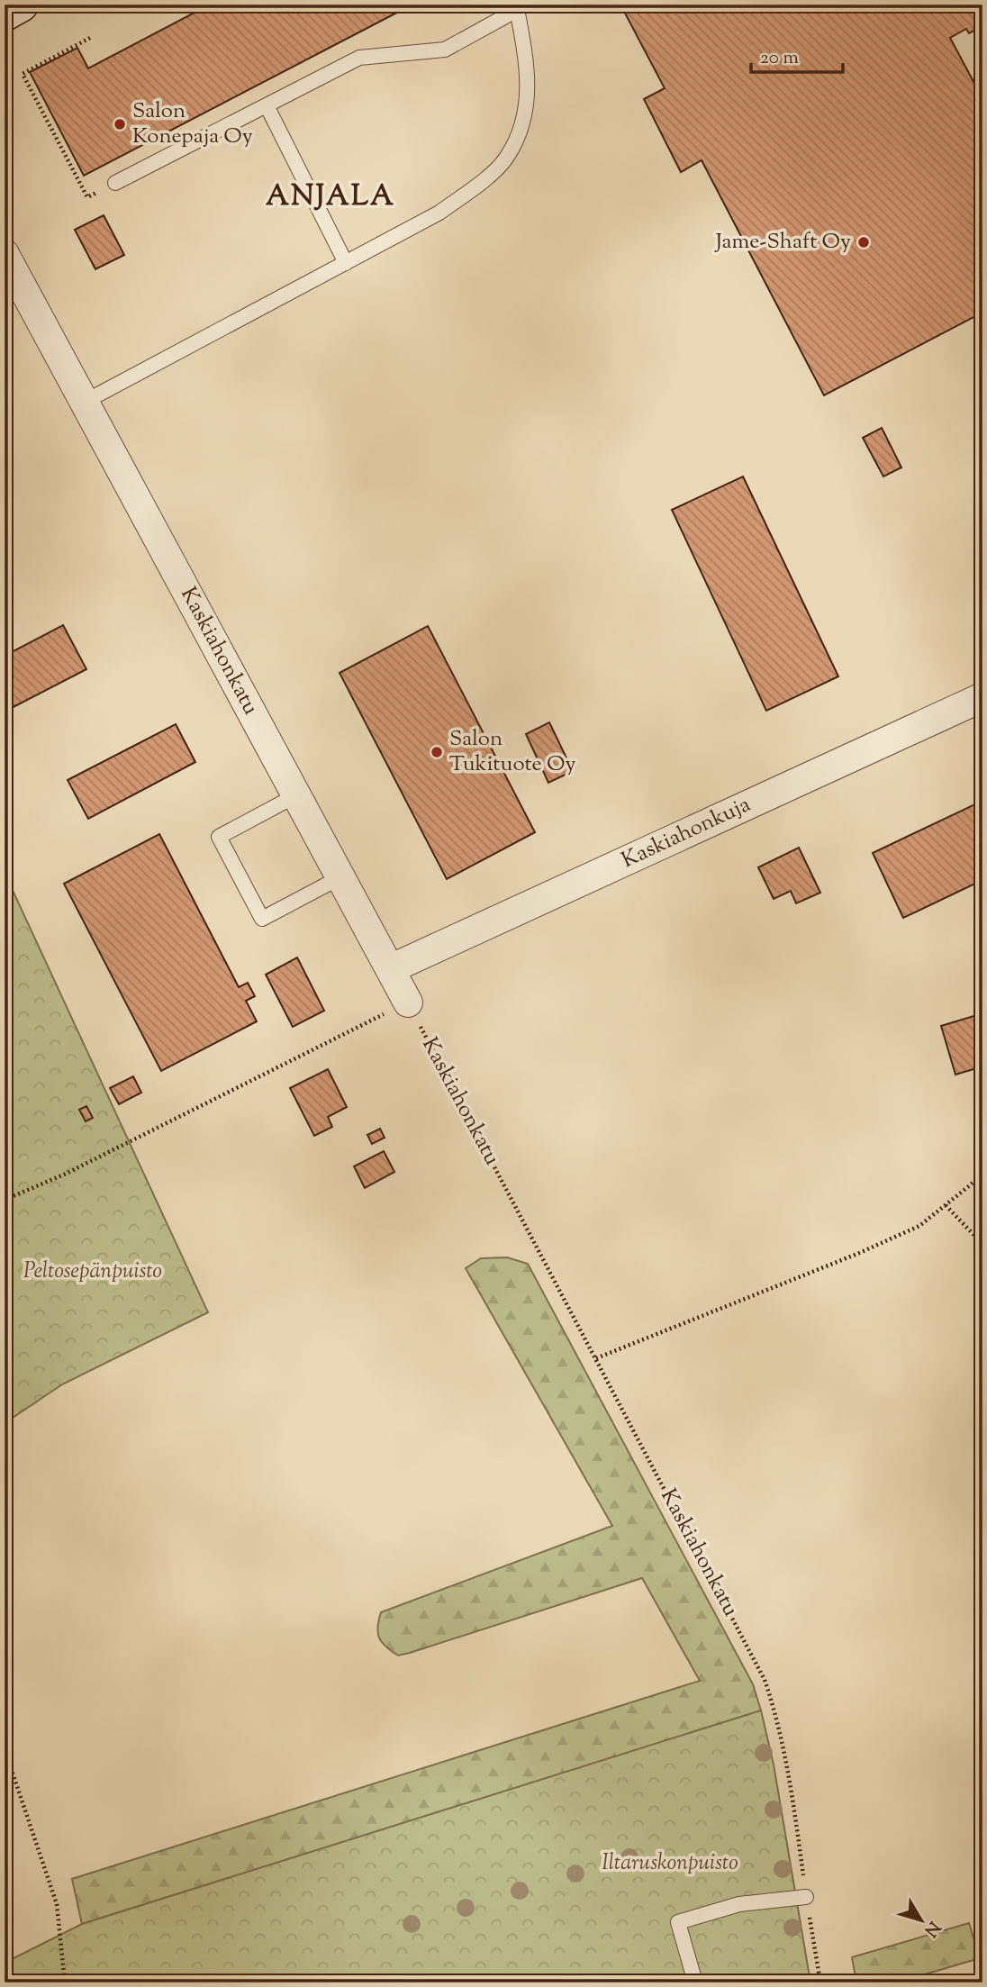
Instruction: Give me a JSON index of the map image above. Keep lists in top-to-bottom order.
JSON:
{
  "streets": {
    "street": ["Kaskiahonkatu", "Kaskiahonkuja"]
  },
  "crossings": [
    ["Kaskiahonkatu", "Kaskiahonkuja"]
  ],
  "districts": ["ANJALA"],
  "parks": ["Peltosepänpuisto", "Iltaruskonpuisto"],
  "places": ["Salon Konepaja Oy", "Jame-Shaft Oy", "Salon Tukituote Oy"],
  "scale_bar": "20 m",
  "north": "bottom right"
}
